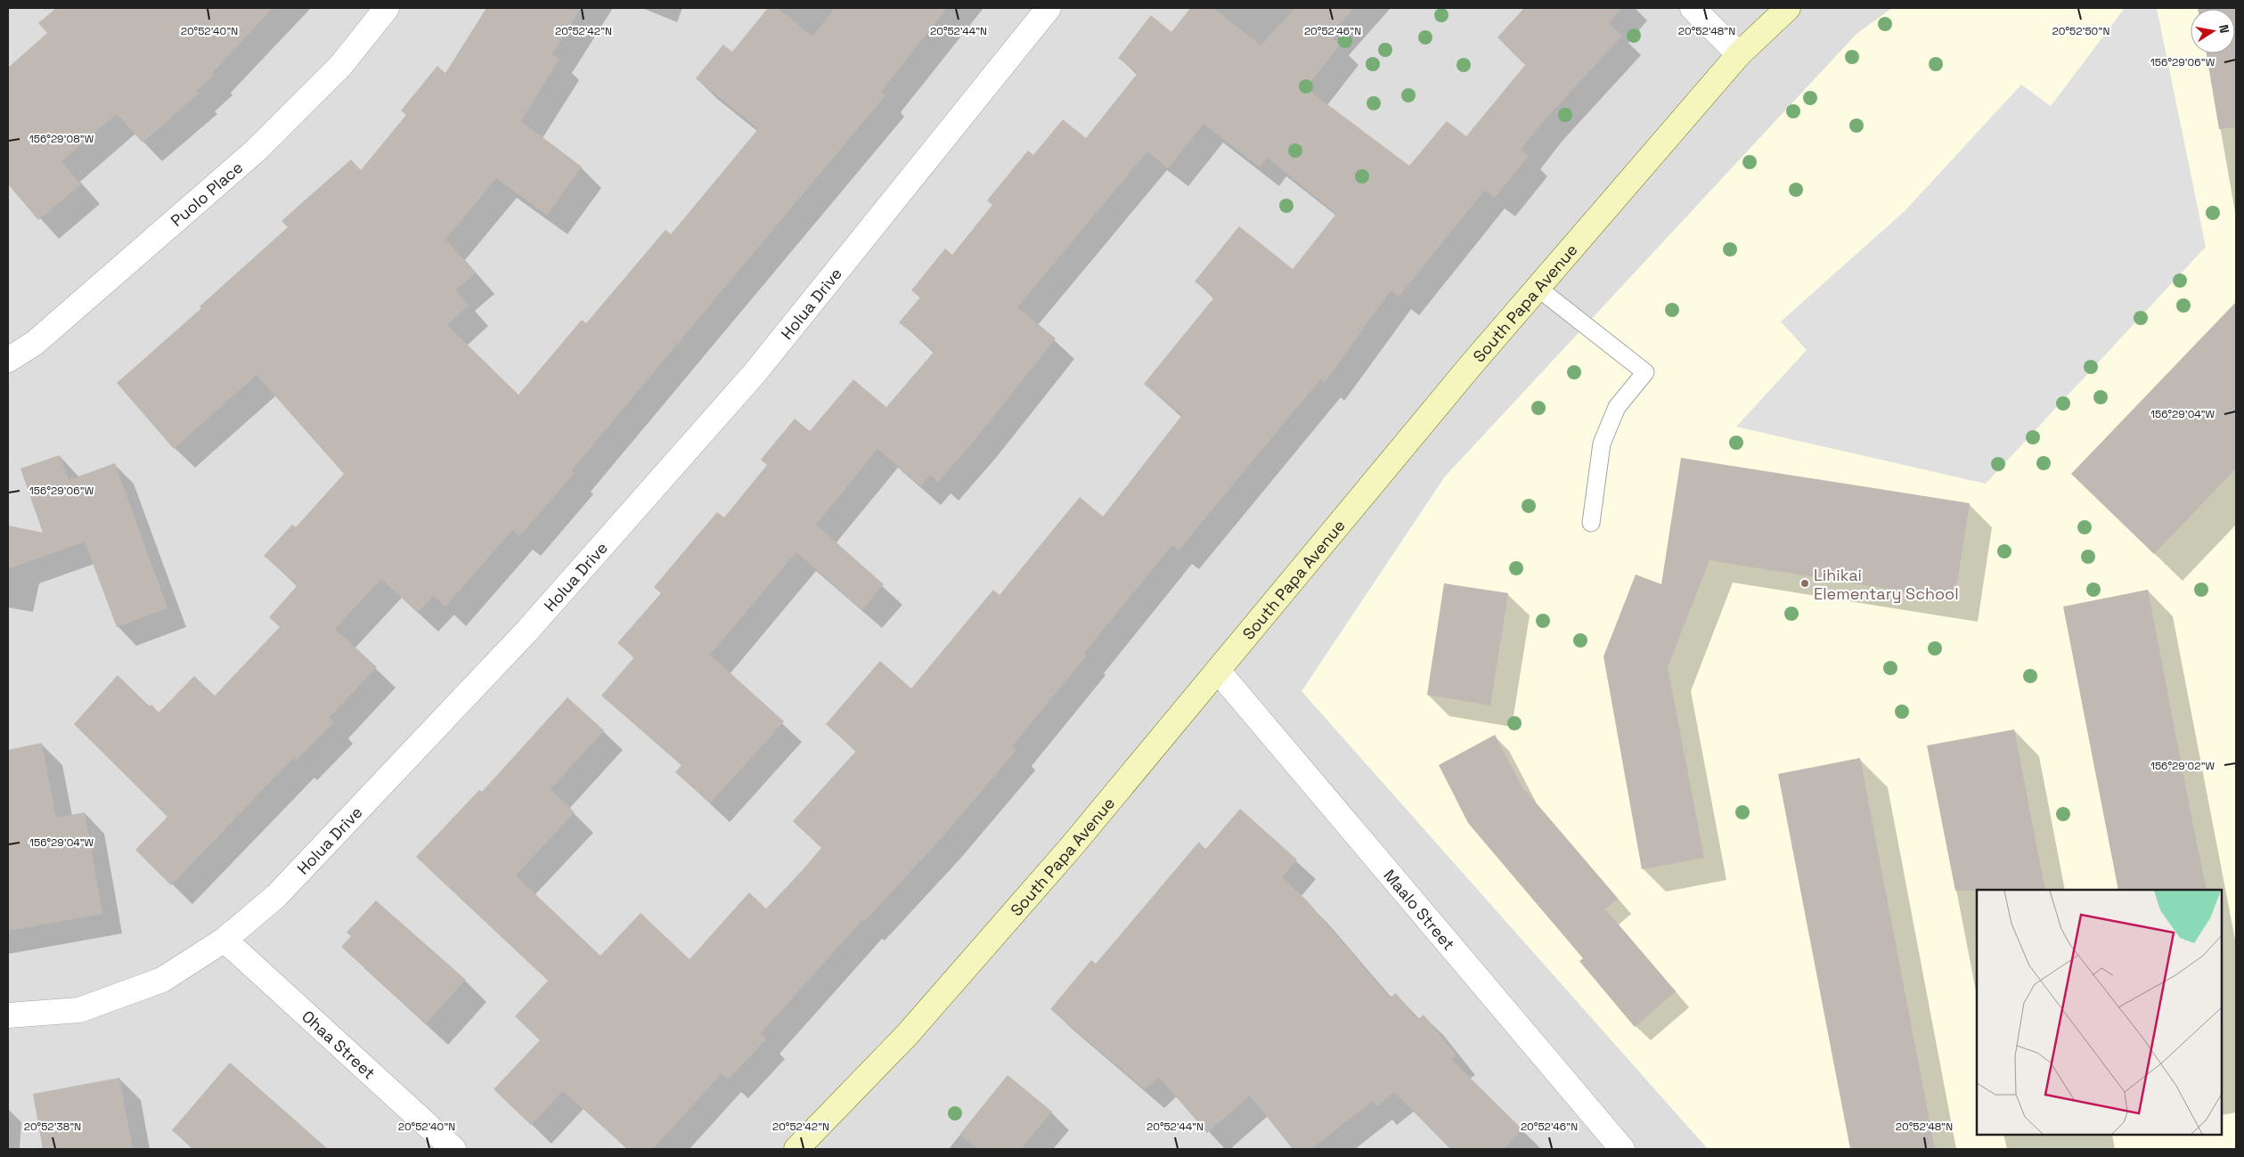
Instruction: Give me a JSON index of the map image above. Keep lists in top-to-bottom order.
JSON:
{
  "streets": {
    "street": [
      "Puolo Place",
      "Holua Drive",
      "South Papa Avenue",
      "Maalo Street",
      "Ohaa Street"
    ]
  },
  "crossings": [
    ["Holua Drive", "Ohaa Street"],
    ["South Papa Avenue", "Maalo Street"]
  ],
  "places": ["Lihikai Elementary School"],
  "north": "right",
  "coordinates": [
    "20°52'40\"N",
    "20°52'42\"N",
    "20°52'44\"N",
    "20°52'46\"N",
    "20°52'48\"N",
    "20°52'50\"N",
    "156°29'06\"W",
    "156°29'08\"W",
    "156°29'04\"W",
    "156°29'02\"W",
    "20°52'38\"N"
  ]
}
